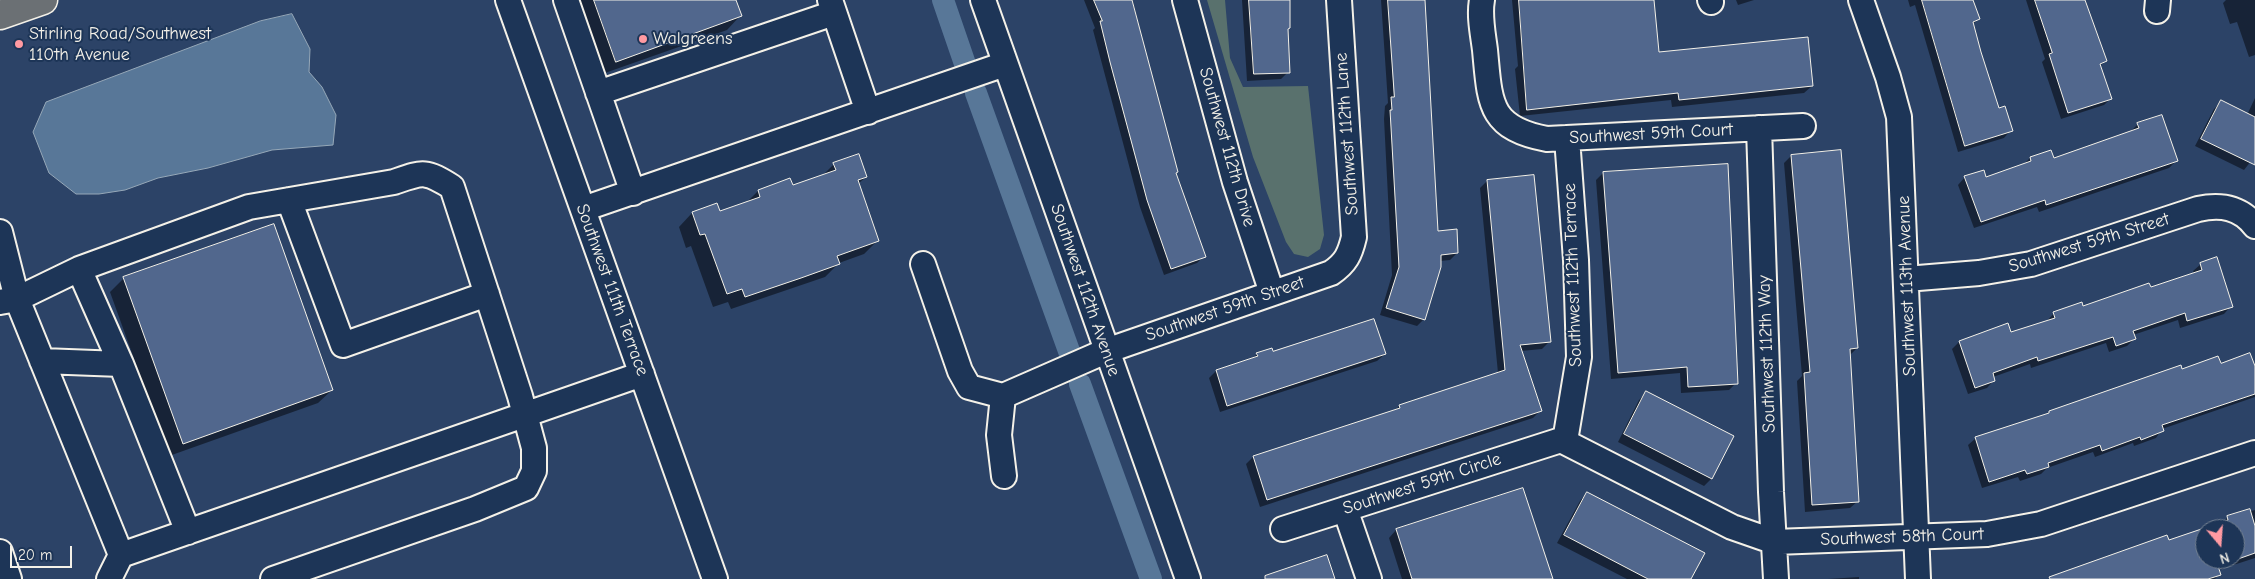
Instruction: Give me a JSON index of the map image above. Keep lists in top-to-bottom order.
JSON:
{
  "streets": {
    "street": [
      "Southwest 112th Lane",
      "Southwest 59th Court",
      "Southwest 112th Drive",
      "Southwest 59th Street",
      "Southwest 112th Terrace",
      "Southwest 113th Avenue",
      "Southwest 111th Terrace",
      "Southwest 112th Avenue",
      "Southwest 112th Way",
      "Southwest 59th Circle",
      "Southwest 58th Court"
    ]
  },
  "crossings": [
    ["Southwest 112th Lane", "Southwest 59th Street"],
    ["Southwest 59th Court", "Southwest 112th Terrace"],
    ["Southwest 59th Court", "Southwest 112th Way"],
    ["Southwest 112th Drive", "Southwest 59th Street"],
    ["Southwest 59th Street", "Southwest 113th Avenue"],
    ["Southwest 59th Street", "Southwest 112th Avenue"],
    ["Southwest 112th Terrace", "Southwest 59th Circle"],
    ["Southwest 112th Terrace", "Southwest 58th Court"],
    ["Southwest 113th Avenue", "Southwest 58th Court"],
    ["Southwest 112th Way", "Southwest 58th Court"],
    ["Southwest 59th Circle", "Southwest 58th Court"]
  ],
  "places": ["Walgreens", "Stirling Road/Southwest 110th Avenue"],
  "scale_bar": "20 m",
  "north": "bottom"
}
